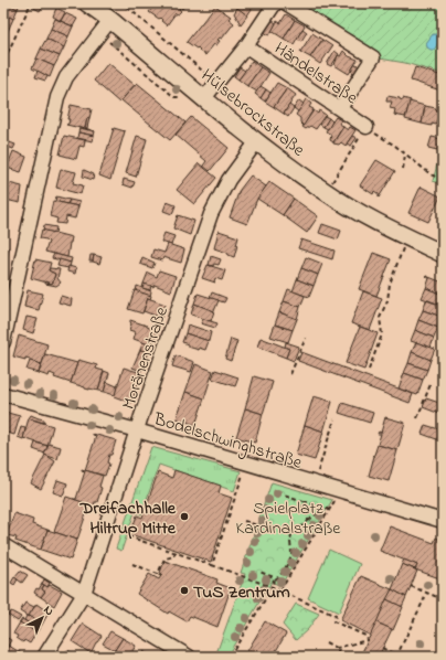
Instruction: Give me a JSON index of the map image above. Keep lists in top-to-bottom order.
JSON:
{
  "streets": {
    "street": [
      "Händelstraße",
      "Hülsebrockstraße",
      "Moränenstraße",
      "Bodelschwinghstraße"
    ]
  },
  "crossings": [
    ["Hülsebrockstraße", "Moränenstraße"],
    ["Moränenstraße", "Bodelschwinghstraße"]
  ],
  "parks": ["Spielplatz Kardinalstraße"],
  "places": ["Dreifachhalle Hiltrup Mitte", "TuS Zentrum"],
  "north": "top right"
}
